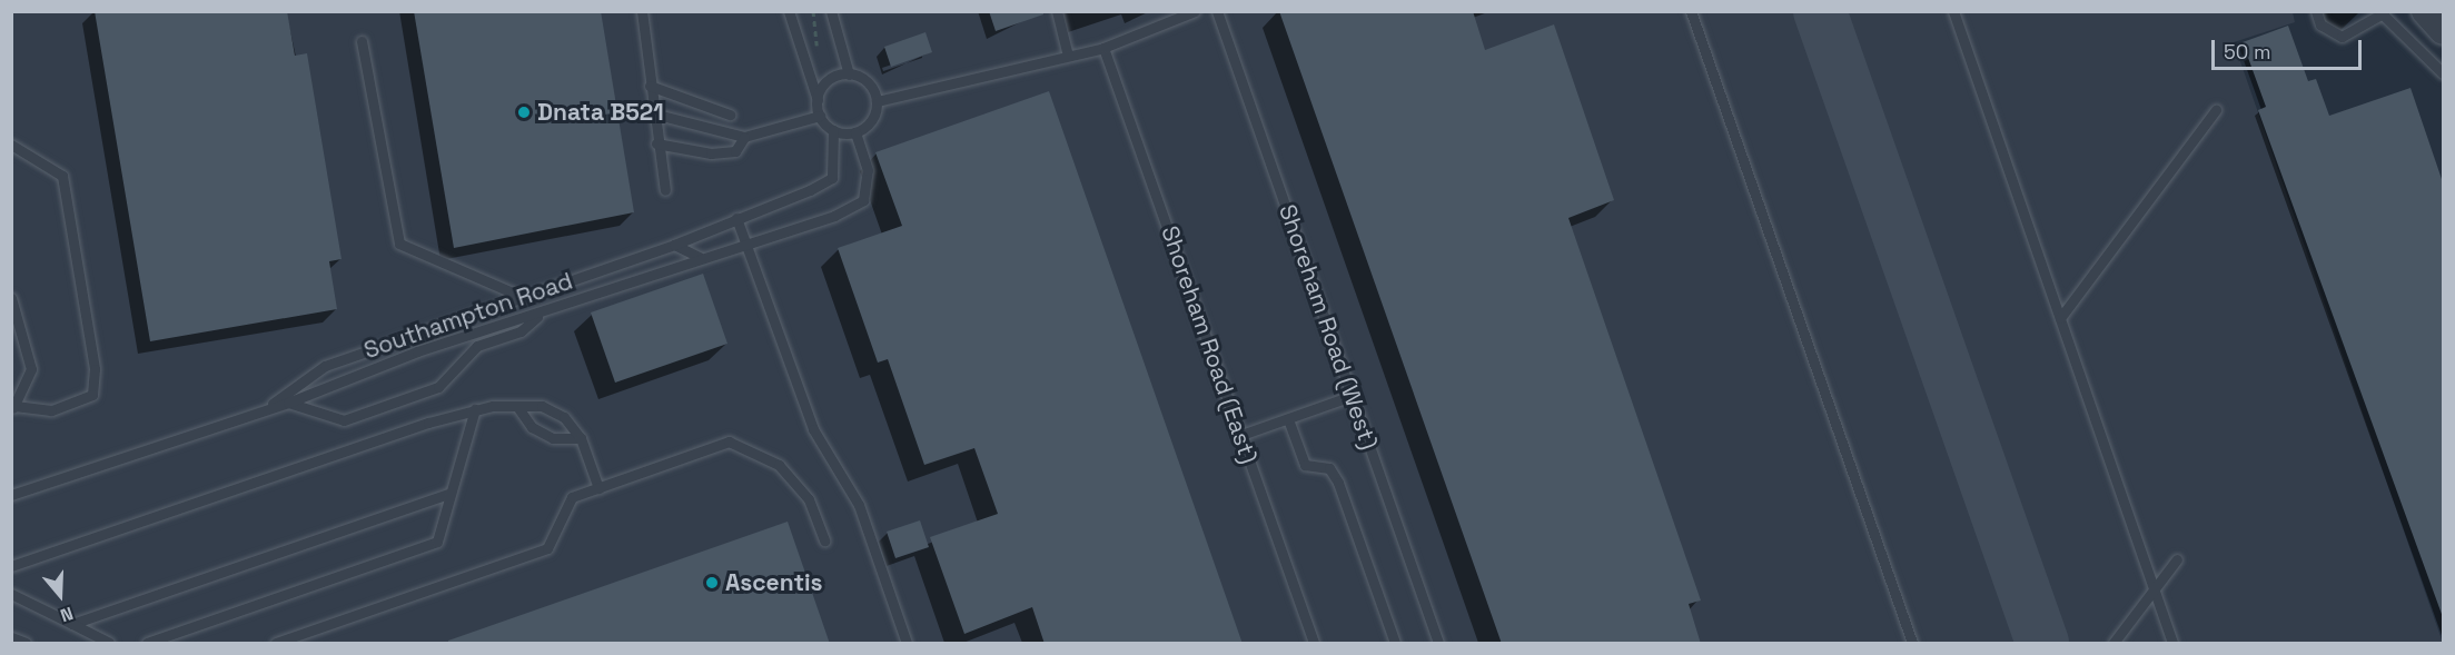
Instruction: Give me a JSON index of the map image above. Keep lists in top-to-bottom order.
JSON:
{
  "streets": {
    "lane": ["Southampton Road", "Shoreham Road (West)", "Shoreham Road (East)"]
  },
  "places": ["Dnata B521", "Ascentis"],
  "scale_bar": "50 m",
  "north": "bottom"
}
